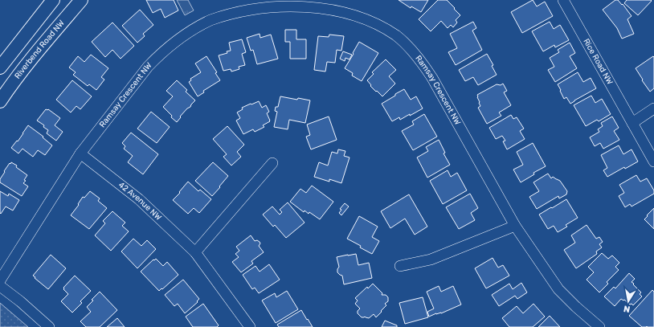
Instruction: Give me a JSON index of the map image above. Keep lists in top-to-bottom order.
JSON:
{
  "streets": {
    "street": [
      "Riverbend Road NW",
      "Rice Road NW",
      "Ramsay Crescent NW",
      "42 Avenue NW"
    ]
  },
  "crossings": [
    ["Ramsay Crescent NW", "42 Avenue NW"]
  ],
  "north": "bottom"
}
